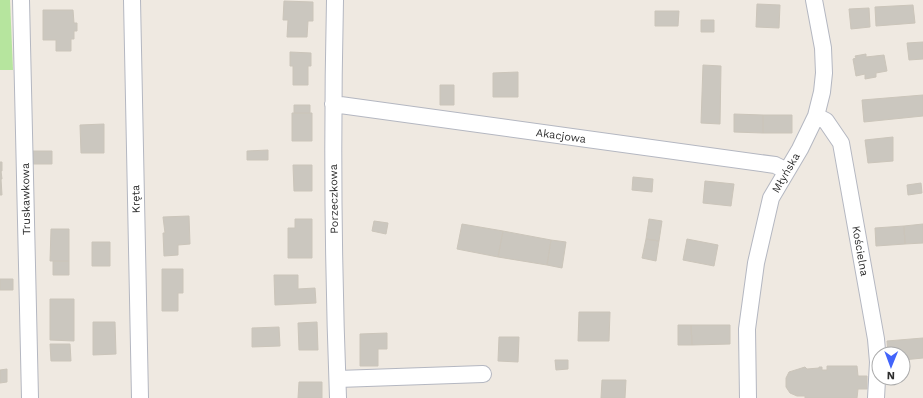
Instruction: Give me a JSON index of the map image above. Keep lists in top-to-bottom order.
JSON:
{
  "streets": {
    "street": [
      "Akacjowa",
      "Młyńska",
      "Truskawkowa",
      "Kręta",
      "Porzeczkowa",
      "Kościelna"
    ]
  },
  "crossings": [
    ["Akacjowa", "Młyńska"],
    ["Akacjowa", "Porzeczkowa"],
    ["Młyńska", "Kościelna"]
  ],
  "north": "bottom"
}
